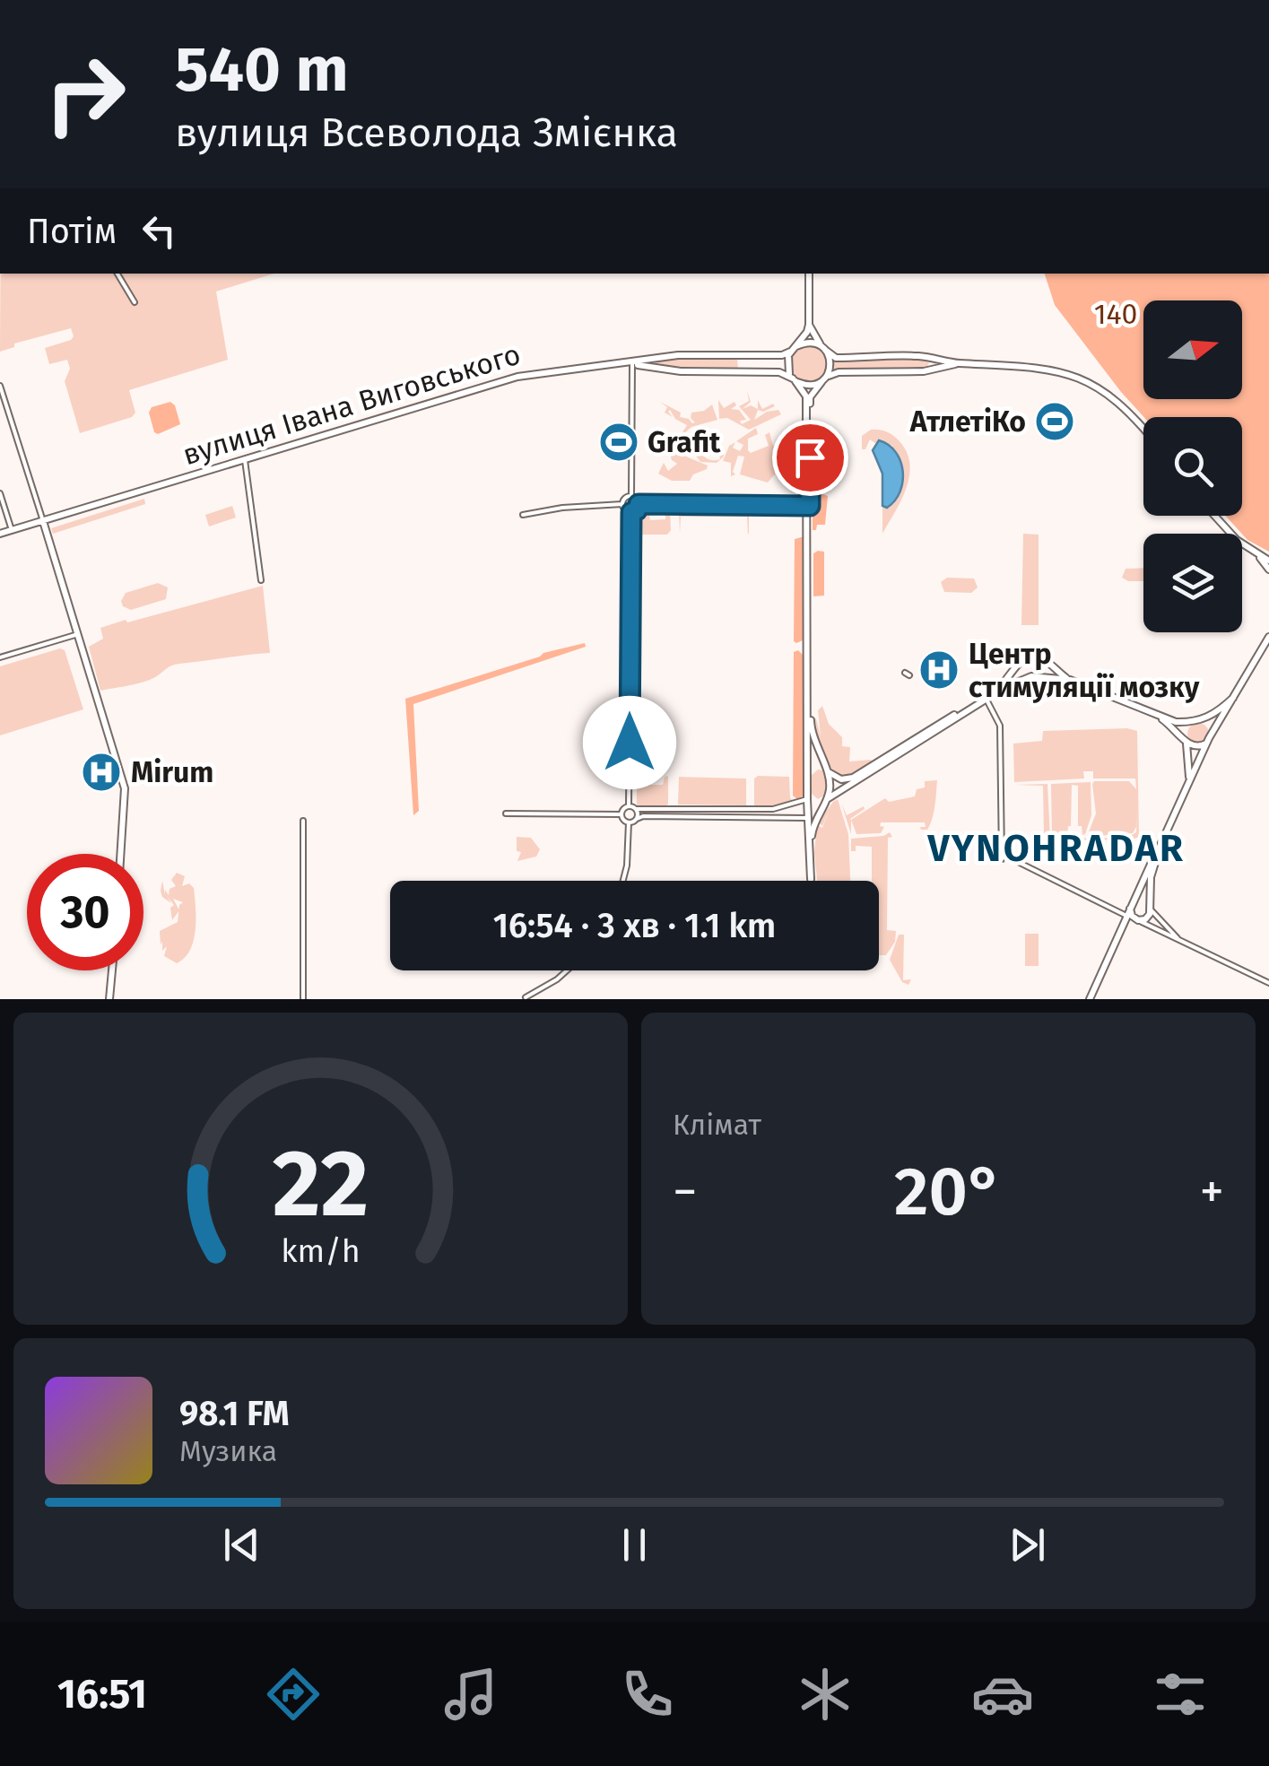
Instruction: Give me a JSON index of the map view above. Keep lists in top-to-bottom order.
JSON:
{
  "streets": {
    "main road": ["вулиця Івана Виговського"]
  },
  "districts": ["VYNOHRADAR"],
  "parks": ["140"],
  "places": {
    "sports": ["АтлетіКо", "Grafit"],
    "hospital": ["Центр стимуляції мозку", "Mirum"]
  },
  "north": "right",
  "page": {
    "turn": ["540 m", "вулиця Всеволода Змієнка"],
    "then": "Потім",
    "limit": "30",
    "trip": "16:54 · 3 хв · 1.1 km",
    "tile": "Клімат",
    "heat": ["−", "20°", "+"],
    "song": ["98.1 FM", "Музика"],
    "tabs": "16:51",
    "gauge": ["22", "km/h"]
  }
}
